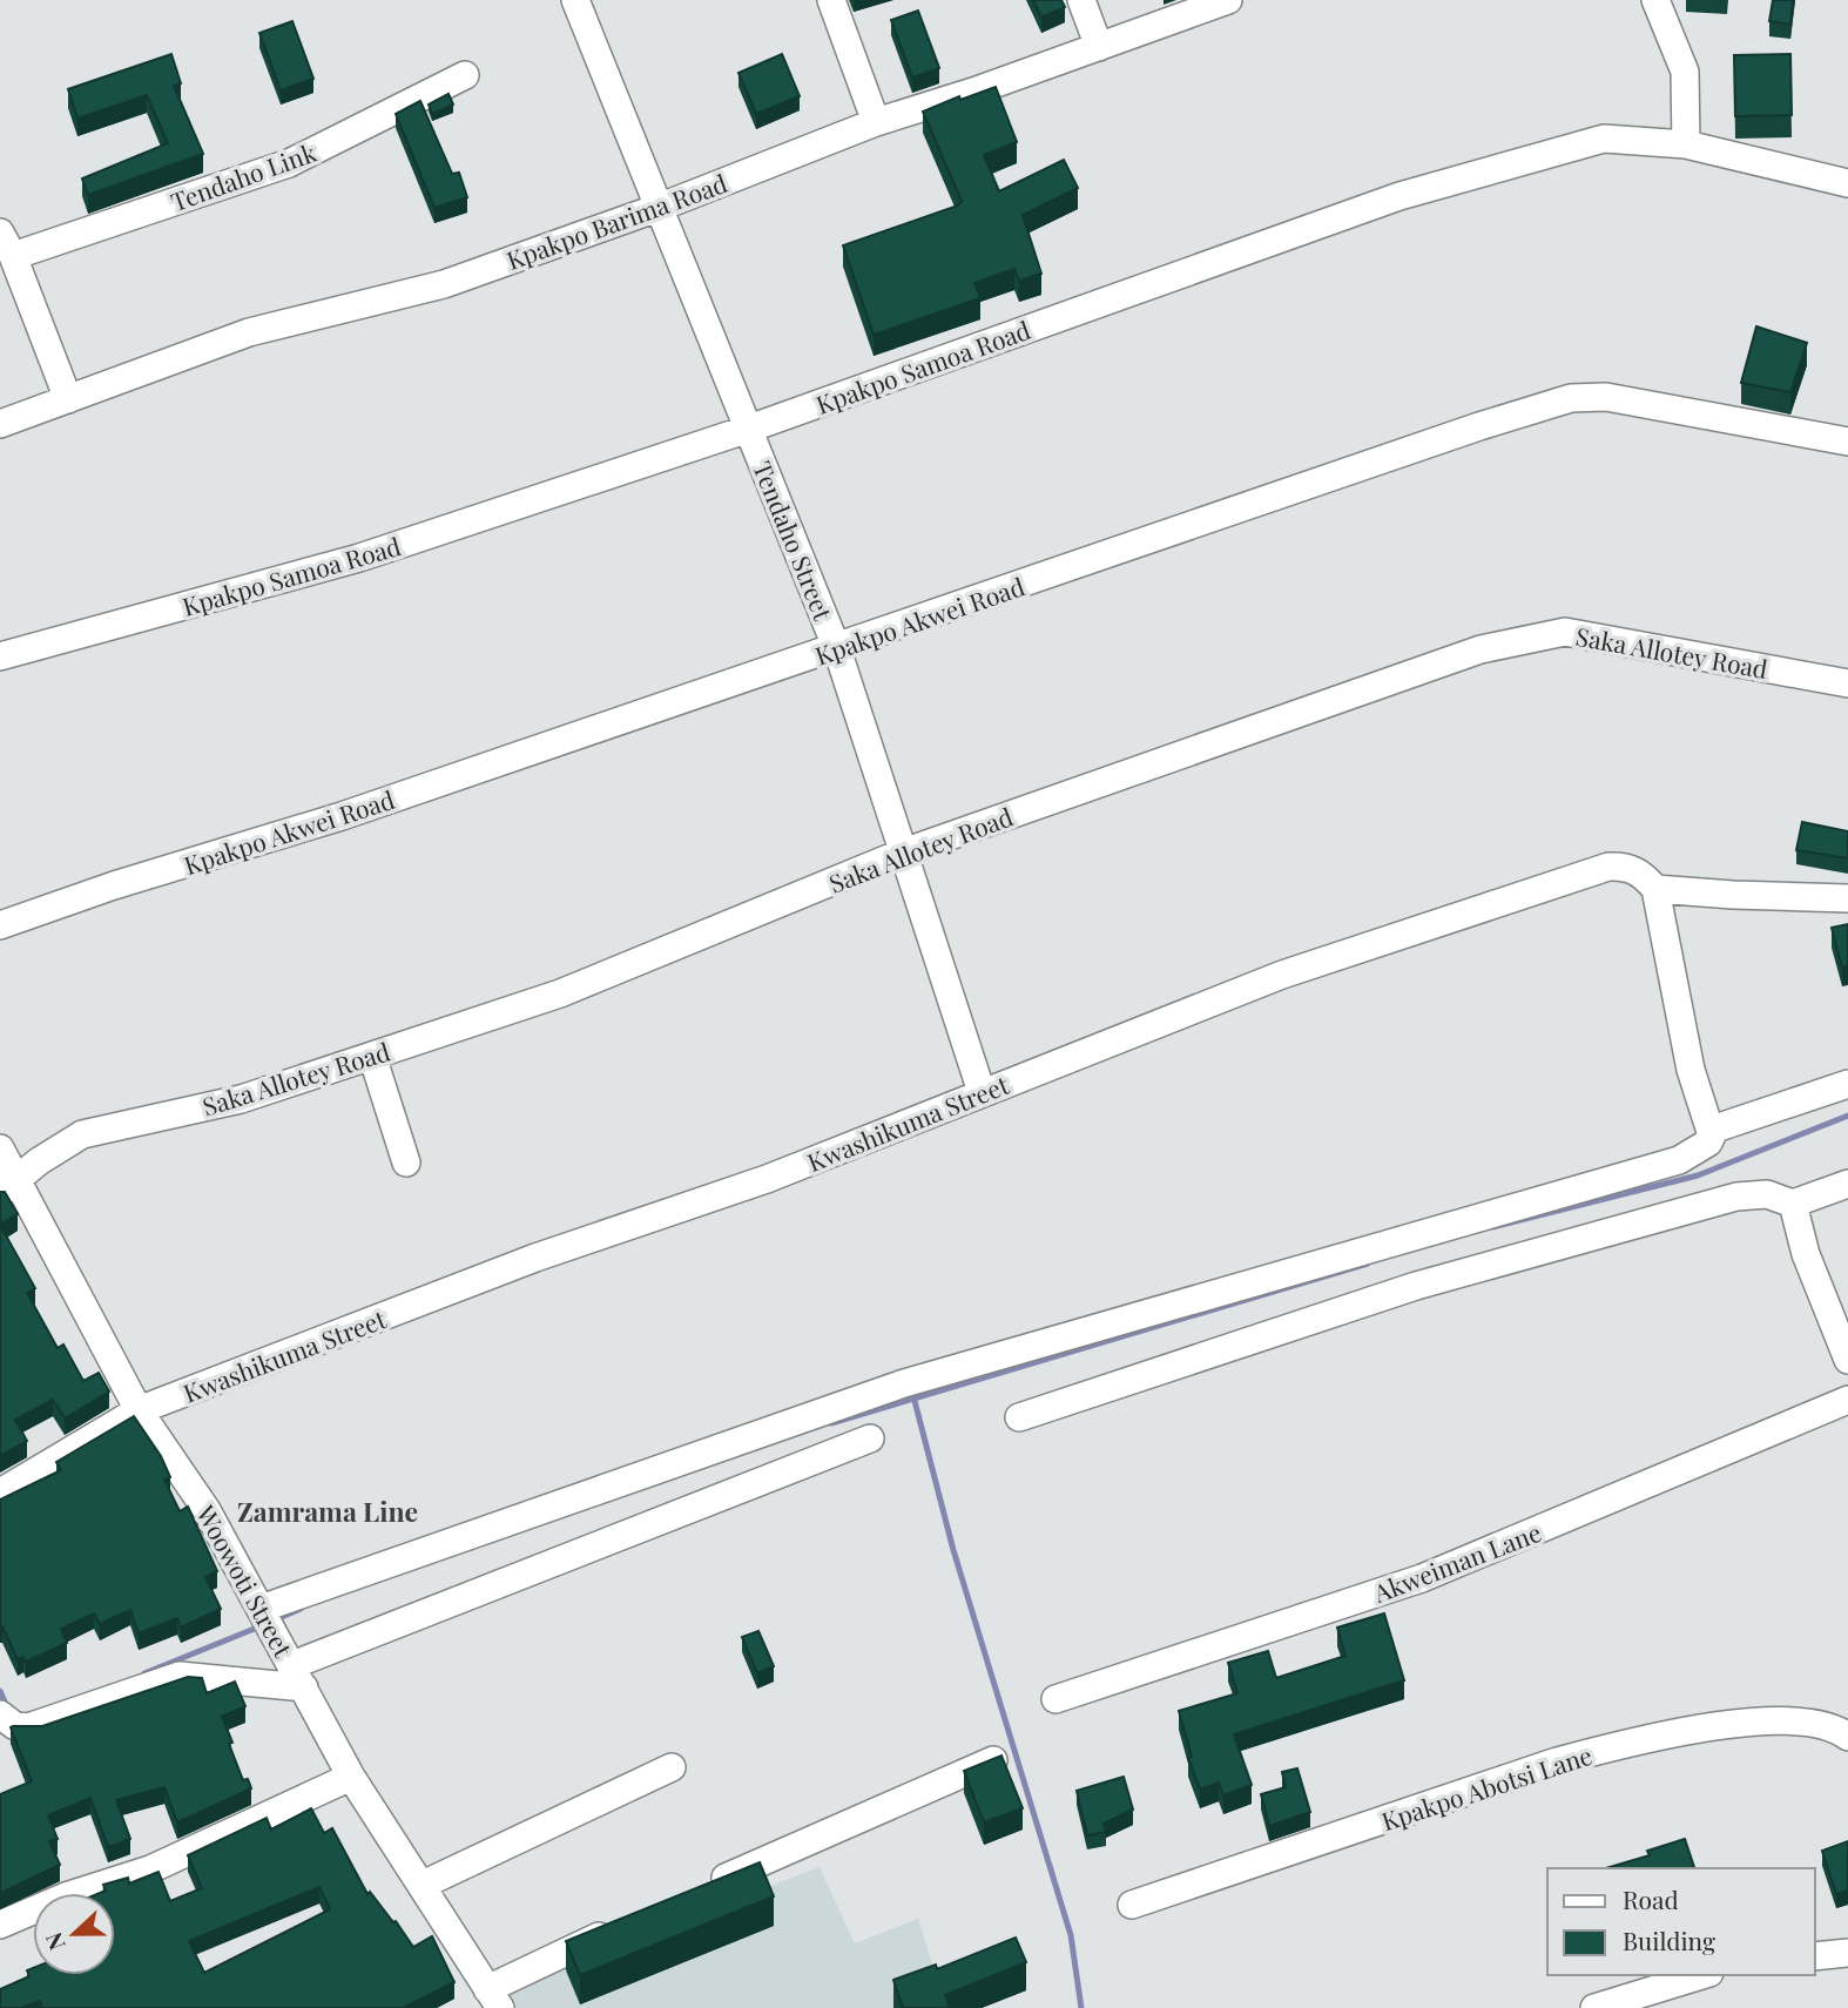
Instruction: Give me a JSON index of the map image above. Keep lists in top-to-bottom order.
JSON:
{
  "streets": {
    "street": [
      "Tendaho Link",
      "Kpakpo Barima Road",
      "Kpakpo Samoa Road",
      "Tendaho Street",
      "Kpakpo Akwei Road",
      "Saka Allotey Road",
      "Kwashikuma Street",
      "Akweiman Lane",
      "Woowoti Street",
      "Kpakpo Abotsi Lane"
    ]
  },
  "crossings": [
    ["Kpakpo Barima Road", "Tendaho Street"],
    ["Kpakpo Samoa Road", "Tendaho Street"],
    ["Tendaho Street", "Kpakpo Akwei Road"],
    ["Tendaho Street", "Saka Allotey Road"],
    ["Tendaho Street", "Kwashikuma Street"],
    ["Saka Allotey Road", "Woowoti Street"],
    ["Kwashikuma Street", "Woowoti Street"]
  ],
  "districts": ["Zamrama Line"],
  "legend": ["Road", "Building"],
  "north": "left"
}
